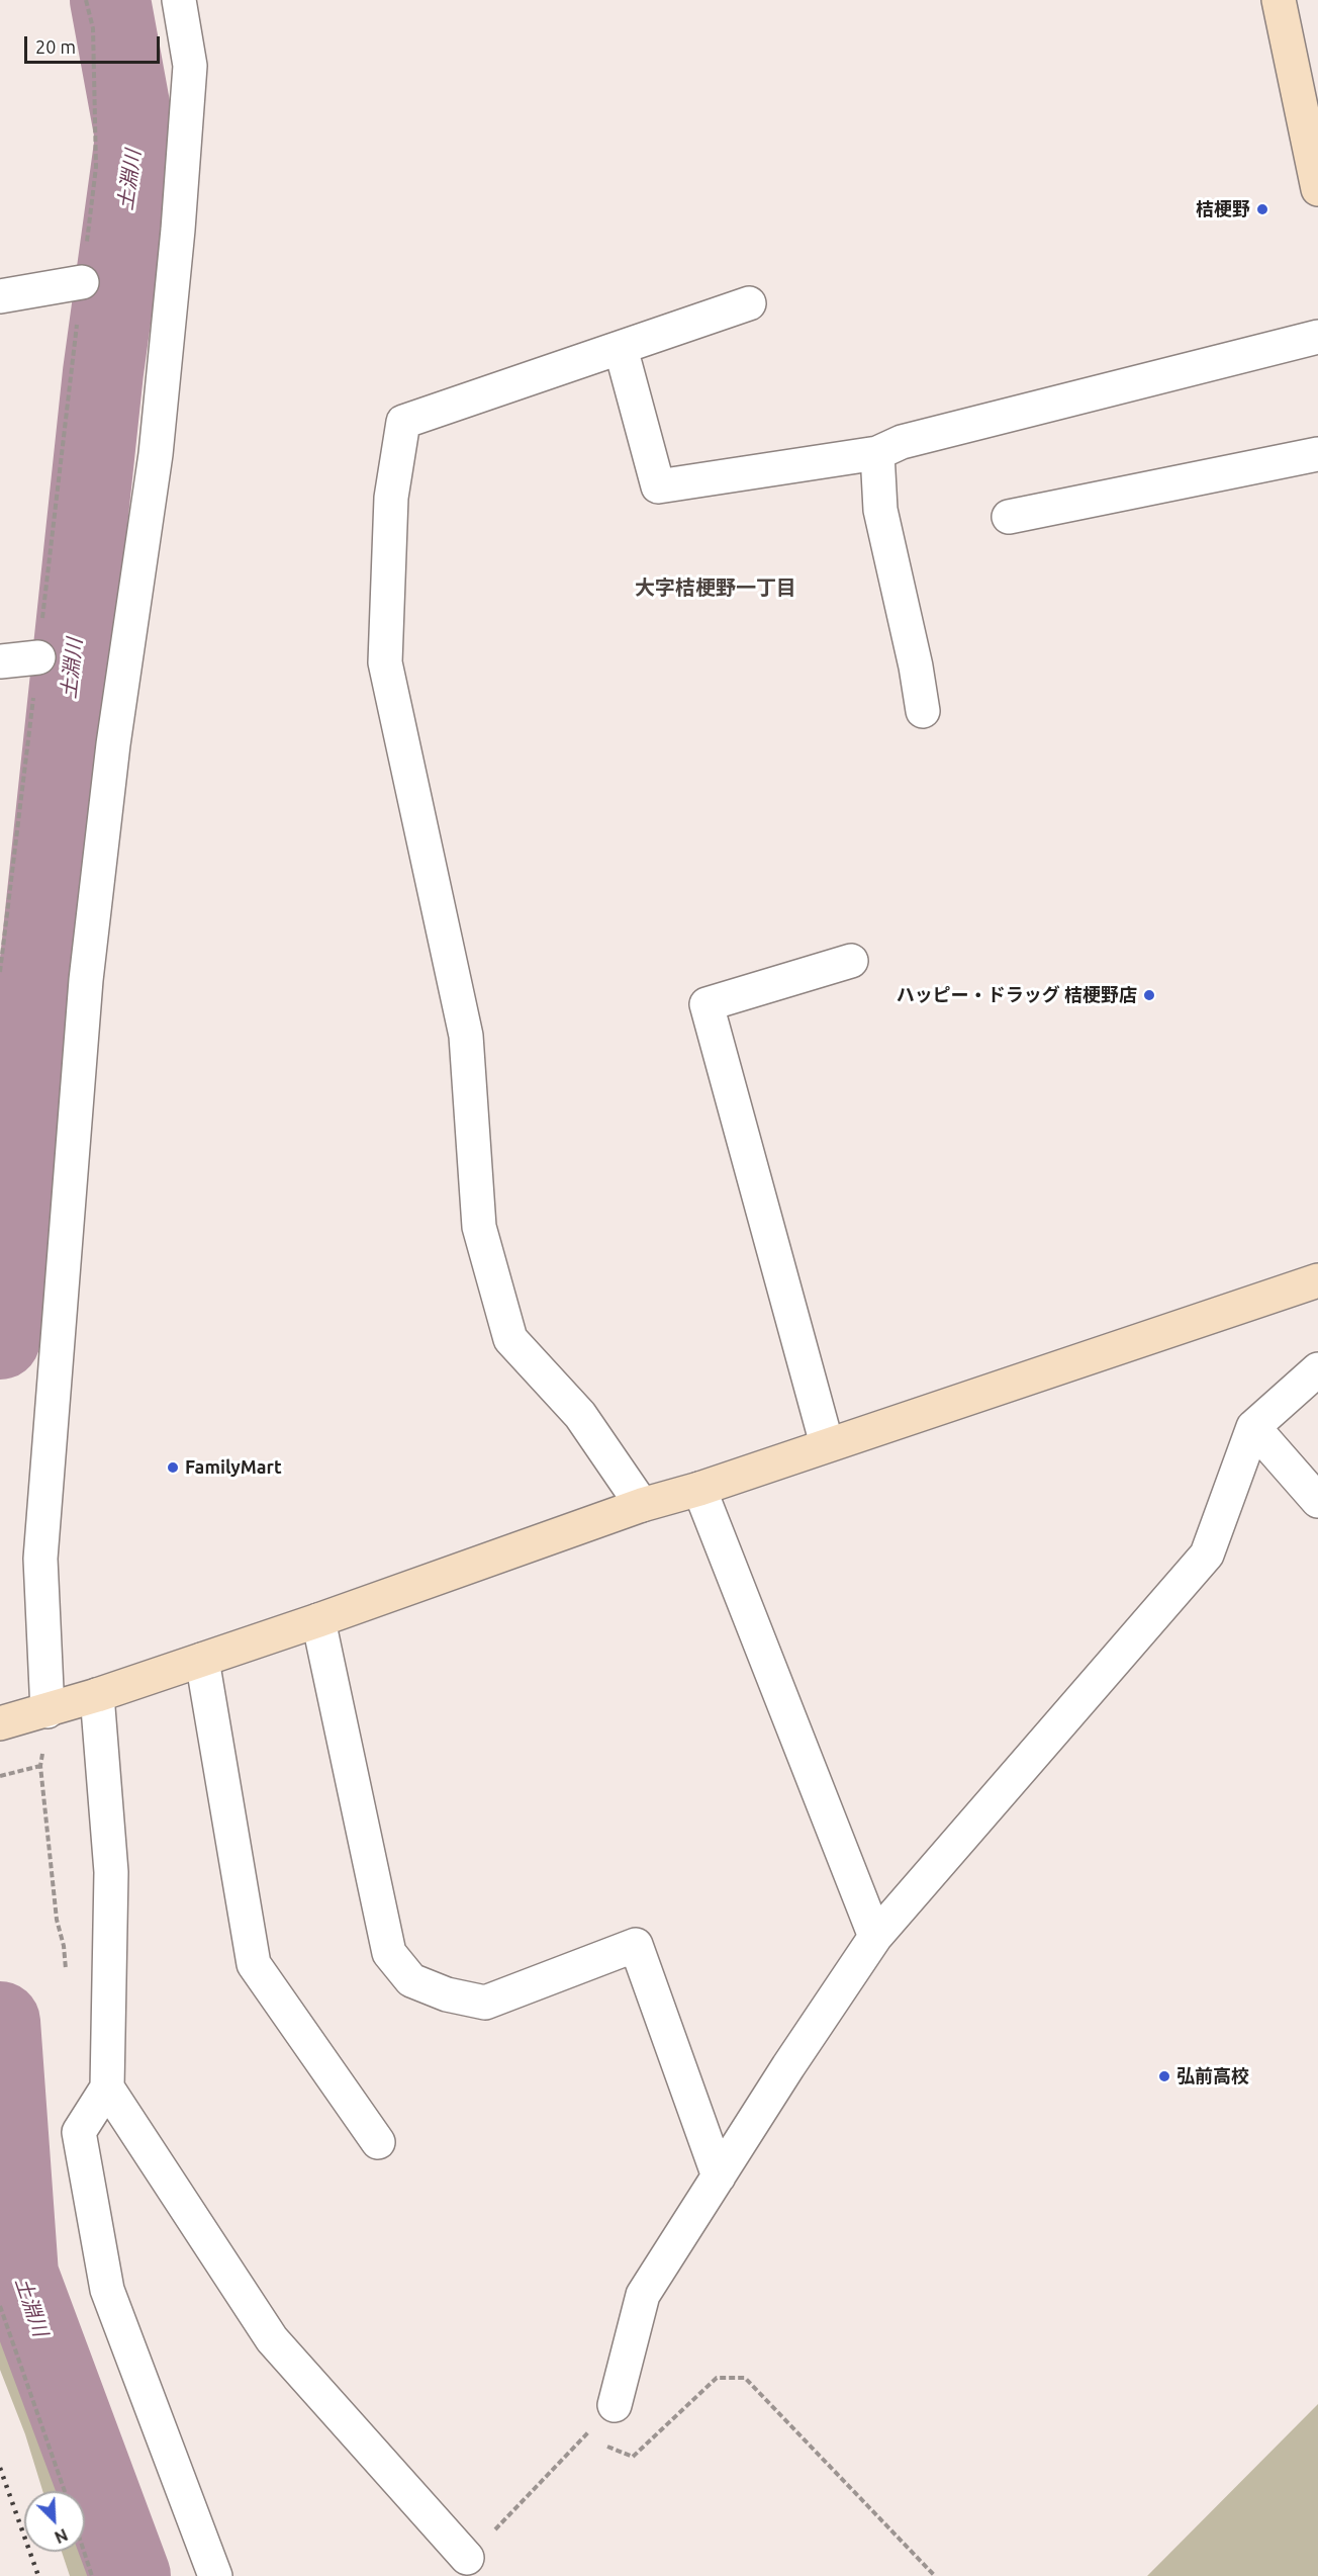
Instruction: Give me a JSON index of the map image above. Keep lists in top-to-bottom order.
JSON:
{
  "districts": ["大字桔梗野一丁目"],
  "water": ["土淵川"],
  "places": [
    "桔梗野",
    "ハッピー・ドラッグ 桔梗野店",
    "FamilyMart",
    "弘前高校"
  ],
  "scale_bar": "20 m",
  "north": "bottom right"
}
